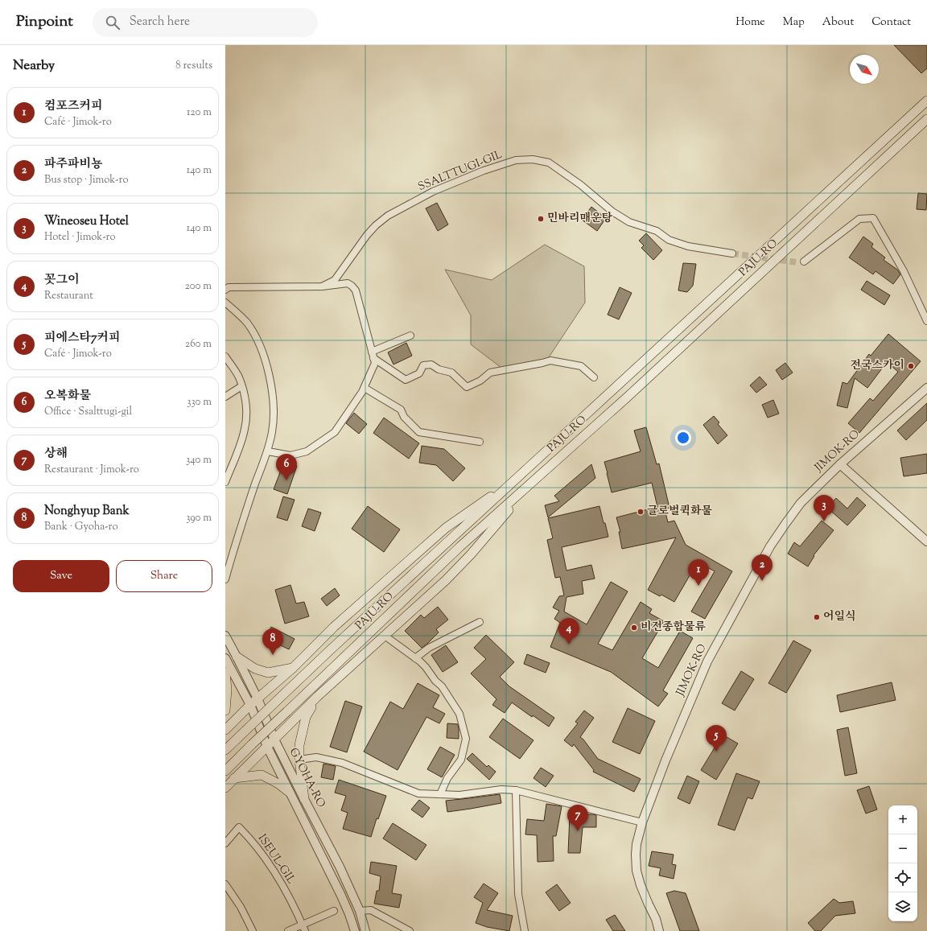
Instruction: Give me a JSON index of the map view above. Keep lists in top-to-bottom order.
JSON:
{
  "streets": {
    "main road": ["PAJU-RO"],
    "street": [
      "SSALTTUGI-GIL",
      "JIMOK-RO",
      "GYOHA-RO",
      "ISEUL-GIL"
    ]
  },
  "places": [
    "민바리매운탕",
    "전국스카이",
    "글로벌퀵화물",
    "어일식",
    "비전종합물류"
  ],
  "north": "bottom right",
  "page": {
    "header": "Pinpoint",
    "search": "Search here",
    "nav": [
      "Home",
      "Map",
      "About",
      "Contact"
    ],
    "heading": ["Nearby", "8 results"],
    "list": [
      {
        "mark": "1",
        "name": "컴포즈커피",
        "note": "Café · Jimok-ro",
        "value": "120 m"
      },
      {
        "mark": "2",
        "name": "파주파비뇽",
        "note": "Bus stop · Jimok-ro",
        "value": "140 m"
      },
      {
        "mark": "3",
        "name": "Wineoseu Hotel",
        "note": "Hotel · Jimok-ro",
        "value": "140 m"
      },
      {
        "mark": "4",
        "name": "꼿그이",
        "note": "Restaurant",
        "value": "200 m"
      },
      {
        "mark": "5",
        "name": "피에스타7커피",
        "note": "Café · Jimok-ro",
        "value": "260 m"
      },
      {
        "mark": "6",
        "name": "오복화물",
        "note": "Office · Ssalttugi-gil",
        "value": "330 m"
      },
      {
        "mark": "7",
        "name": "상해",
        "note": "Restaurant · Jimok-ro",
        "value": "340 m"
      },
      {
        "mark": "8",
        "name": "Nonghyup Bank",
        "note": "Bank · Gyoha-ro",
        "value": "390 m"
      }
    ],
    "pins": [
      "6",
      "3",
      "2",
      "1",
      "4",
      "8",
      "5",
      "7"
    ],
    "buttons": ["Save", "Share"],
    "map_buttons": ["+", "−"]
  }
}
